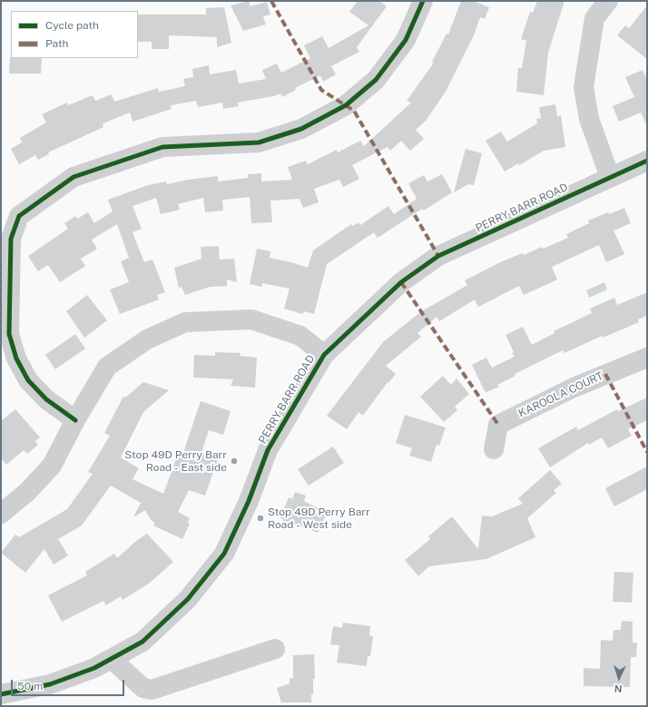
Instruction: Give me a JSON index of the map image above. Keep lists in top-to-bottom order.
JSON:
{
  "streets": {
    "street": ["PERRY BARR ROAD", "KAROOLA COURT"]
  },
  "places": ["Stop 49D Perry Barr Road - East side", "Stop 49D Perry Barr Road - West side"],
  "legend": ["Cycle path", "Path"],
  "scale_bar": "50 m",
  "north": "bottom"
}
